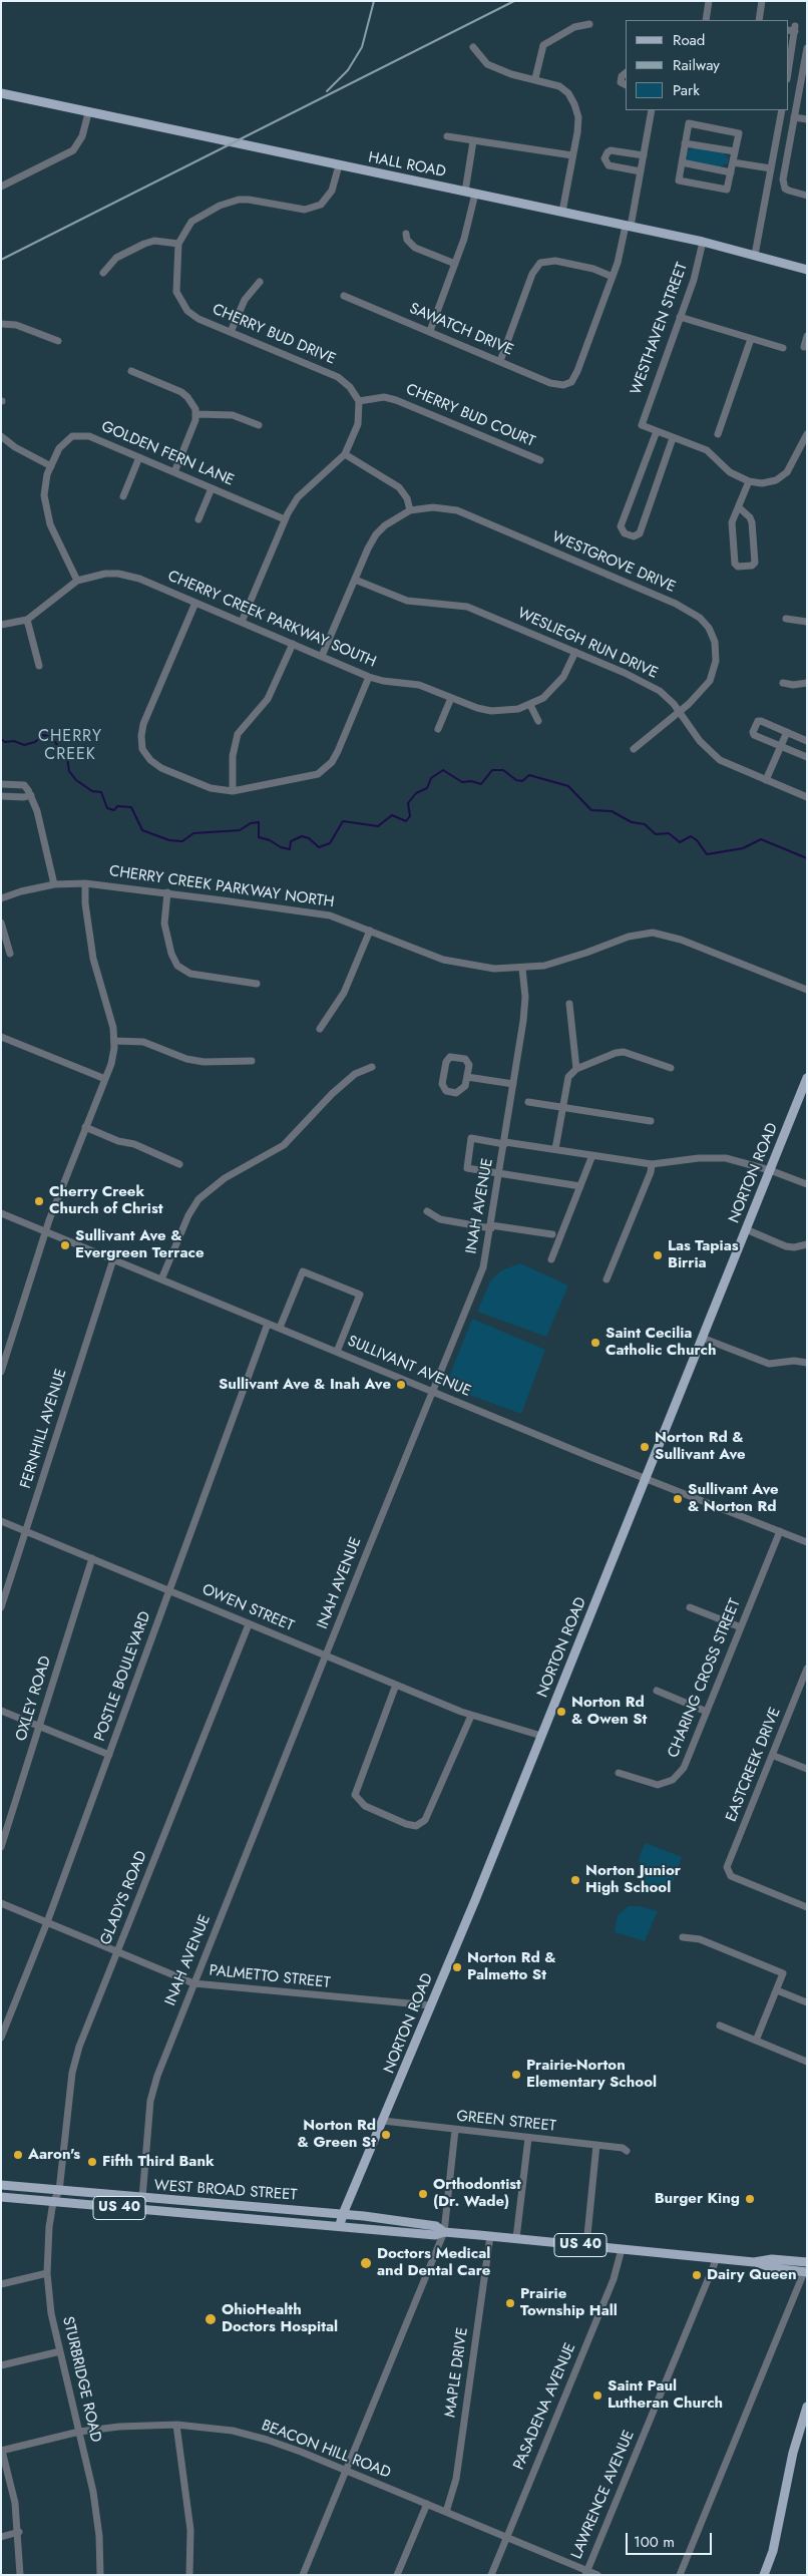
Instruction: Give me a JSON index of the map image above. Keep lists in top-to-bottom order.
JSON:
{
  "streets": {
    "main road": [
      "HALL ROAD",
      "NORTON ROAD",
      "WEST BROAD STREET",
      "US 40"
    ],
    "street": [
      "WESTHAVEN STREET",
      "SAWATCH DRIVE",
      "CHERRY BUD DRIVE",
      "CHERRY BUD COURT",
      "GOLDEN FERN LANE",
      "WESTGROVE DRIVE",
      "CHERRY CREEK PARKWAY SOUTH",
      "WESLIEGH RUN DRIVE",
      "CHERRY CREEK PARKWAY NORTH",
      "INAH AVENUE",
      "SULLIVANT AVENUE",
      "FERNHILL AVENUE",
      "OWEN STREET",
      "POSTLE BOULEVARD",
      "CHARING CROSS STREET",
      "OXLEY ROAD",
      "EASTCREEK DRIVE",
      "GLADYS ROAD",
      "PALMETTO STREET",
      "GREEN STREET",
      "MAPLE DRIVE",
      "STURBRIDGE ROAD",
      "PASADENA AVENUE",
      "BEACON HILL ROAD",
      "LAWRENCE AVENUE"
    ]
  },
  "crossings": [
    ["HALL ROAD", "WESTHAVEN STREET"],
    ["HALL ROAD", "CHERRY BUD DRIVE"],
    ["CHERRY BUD DRIVE", "CHERRY BUD COURT"],
    ["WESTGROVE DRIVE", "WESLIEGH RUN DRIVE"],
    ["CHERRY CREEK PARKWAY SOUTH", "WESLIEGH RUN DRIVE"],
    ["CHERRY CREEK PARKWAY NORTH", "INAH AVENUE"],
    ["NORTON ROAD", "SULLIVANT AVENUE"],
    ["NORTON ROAD", "OWEN STREET"],
    ["NORTON ROAD", "PALMETTO STREET"],
    ["NORTON ROAD", "GREEN STREET"],
    ["NORTON ROAD", "WEST BROAD STREET"],
    ["INAH AVENUE", "SULLIVANT AVENUE"],
    ["INAH AVENUE", "OWEN STREET"],
    ["INAH AVENUE", "PALMETTO STREET"],
    ["INAH AVENUE", "WEST BROAD STREET"],
    ["SULLIVANT AVENUE", "FERNHILL AVENUE"],
    ["SULLIVANT AVENUE", "POSTLE BOULEVARD"],
    ["SULLIVANT AVENUE", "CHARING CROSS STREET"],
    ["FERNHILL AVENUE", "OWEN STREET"],
    ["OWEN STREET", "POSTLE BOULEVARD"],
    ["OWEN STREET", "OXLEY ROAD"],
    ["OWEN STREET", "GLADYS ROAD"],
    ["POSTLE BOULEVARD", "PALMETTO STREET"],
    ["GLADYS ROAD", "PALMETTO STREET"],
    ["GLADYS ROAD", "WEST BROAD STREET"],
    ["GLADYS ROAD", "STURBRIDGE ROAD"],
    ["WEST BROAD STREET", "MAPLE DRIVE"],
    ["WEST BROAD STREET", "STURBRIDGE ROAD"],
    ["WEST BROAD STREET", "PASADENA AVENUE"],
    ["WEST BROAD STREET", "LAWRENCE AVENUE"],
    ["MAPLE DRIVE", "BEACON HILL ROAD"],
    ["STURBRIDGE ROAD", "BEACON HILL ROAD"],
    ["PASADENA AVENUE", "BEACON HILL ROAD"],
    ["BEACON HILL ROAD", "LAWRENCE AVENUE"]
  ],
  "districts": ["CHERRY CREEK"],
  "places": [
    "Cherry Creek Church of Christ",
    "Sullivant Ave & Evergreen Terrace",
    "Las Tapias Birria",
    "Saint Cecilia Catholic Church",
    "Sullivant Ave & Inah Ave",
    "Norton Rd & Sullivant Ave",
    "Sullivant Ave & Norton Rd",
    "Norton Rd & Owen St",
    "Norton Junior High School",
    "Norton Rd & Palmetto St",
    "Prairie-Norton Elementary School",
    "Norton Rd & Green St",
    "Aaron's",
    "Fifth Third Bank",
    "Orthodontist (Dr. Wade)",
    "Burger King",
    "Doctors Medical and Dental Care",
    "Dairy Queen",
    "Prairie Township Hall",
    "OhioHealth Doctors Hospital",
    "Saint Paul Lutheran Church"
  ],
  "legend": ["Road", "Railway", "Park"],
  "scale_bar": "100 m"
}
